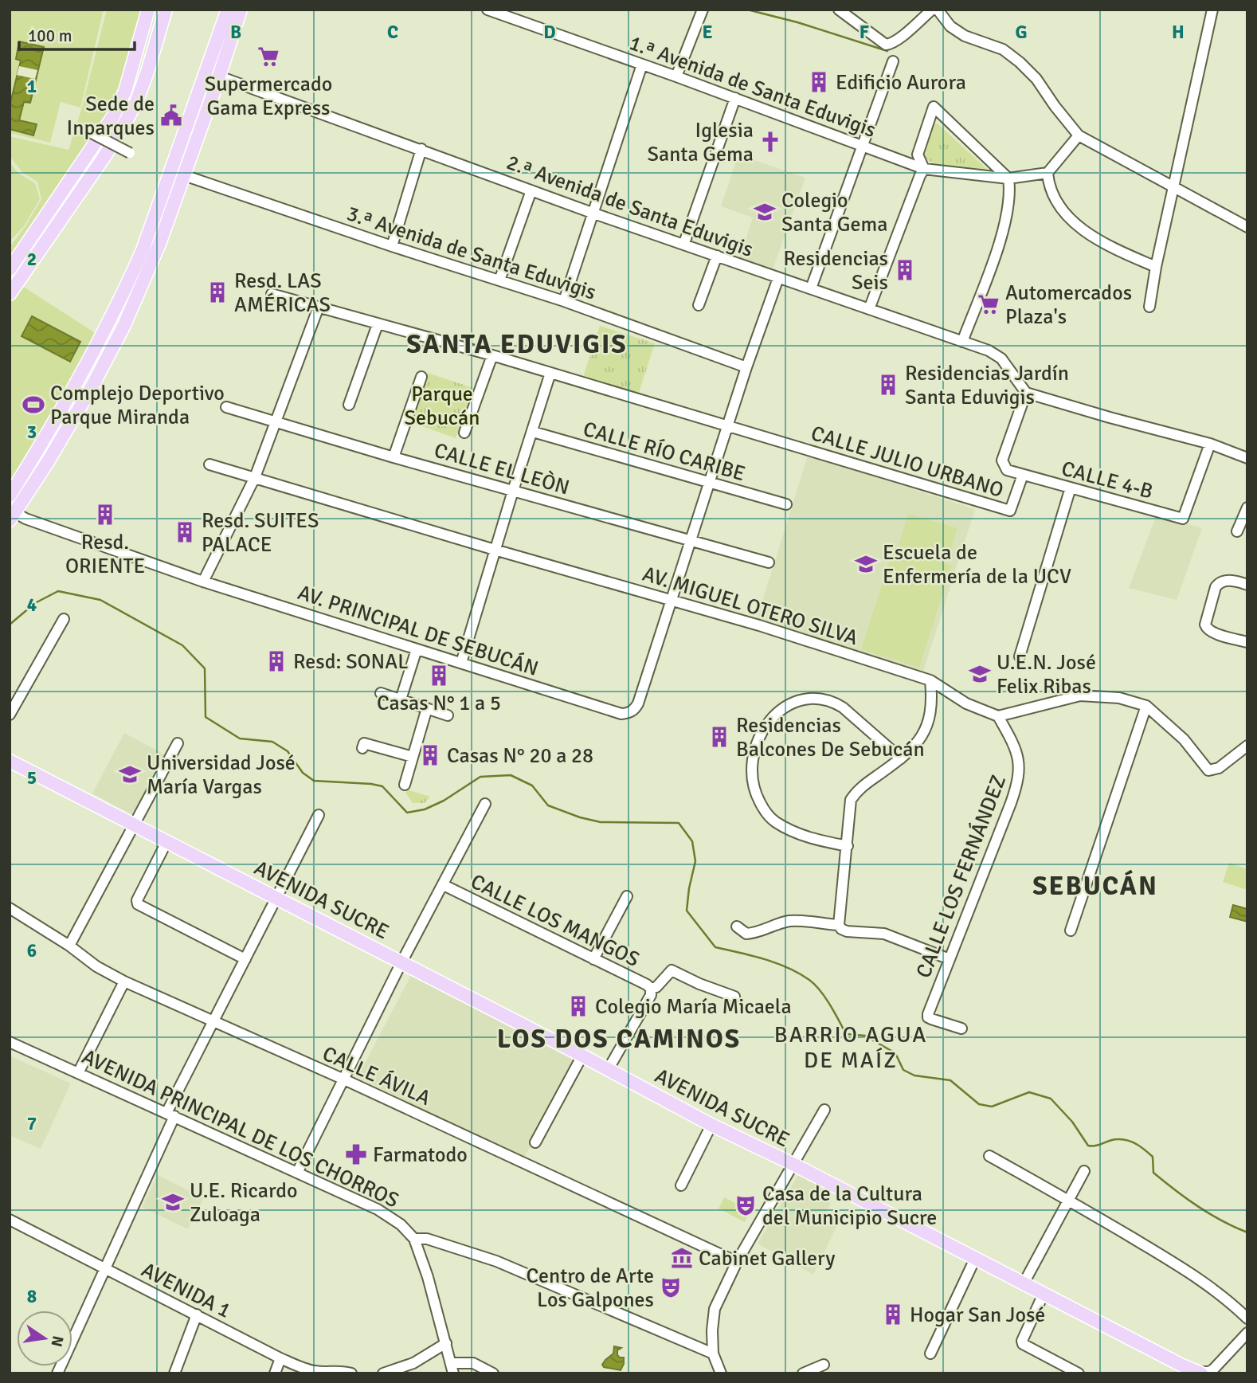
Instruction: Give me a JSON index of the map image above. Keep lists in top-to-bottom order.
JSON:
{
  "streets": {
    "main road": ["AVENIDA SUCRE"],
    "street": [
      "1.ª Avenida de Santa Eduvigis",
      "2.ª Avenida de Santa Eduvigis",
      "3.ª Avenida de Santa Eduvigis",
      "CALLE RÍO CARIBE",
      "CALLE JULIO URBANO",
      "CALLE EL LEÒN",
      "CALLE 4-B",
      "AV. MIGUEL OTERO SILVA",
      "AV. PRINCIPAL DE SEBUCÁN",
      "CALLE LOS FERNÁNDEZ",
      "CALLE LOS MANGOS",
      "CALLE ÁVILA",
      "AVENIDA PRINCIPAL DE LOS CHORROS",
      "AVENIDA 1"
    ]
  },
  "crossings": [
    ["2.ª Avenida de Santa Eduvigis", "CALLE JULIO URBANO"],
    ["CALLE JULIO URBANO", "CALLE 4-B"],
    ["AV. MIGUEL OTERO SILVA", "AV. PRINCIPAL DE SEBUCÁN"],
    ["AV. MIGUEL OTERO SILVA", "CALLE LOS FERNÁNDEZ"]
  ],
  "districts": [
    "SANTA EDUVIGIS",
    "SEBUCÁN",
    "BARRIO AGUA DE MAÍZ",
    "LOS DOS CAMINOS"
  ],
  "parks": ["Parque Sebucán"],
  "places": {
    "supermarket": ["Supermercado Gama Express", "Automercados Plaza's"],
    "building": [
      "Edificio Aurora",
      "Residencias Seis",
      "Resd. LAS AMÉRICAS",
      "Residencias Jardín Santa Eduvigis",
      "Resd. ORIENTE",
      "Resd. SUITES PALACE",
      "Resd: SONAL",
      "Casas N° 1 a 5",
      "Residencias Balcones De Sebucán",
      "Casas N° 20 a 28",
      "Colegio María Micaela",
      "Hogar San José"
    ],
    "public building": ["Sede de Inparques"],
    "church": ["Iglesia Santa Gema"],
    "school or university": [
      "Colegio Santa Gema",
      "Escuela de Enfermería de la UCV",
      "U.E.N. José Felix Ribas",
      "Universidad José María Vargas",
      "U.E. Ricardo Zuloaga"
    ],
    "sports": ["Complejo Deportivo Parque Miranda"],
    "pharmacy": ["Farmatodo"],
    "theatre": ["Casa de la Cultura del Municipio Sucre", "Centro de Arte Los Galpones"],
    "museum": ["Cabinet Gallery"]
  },
  "scale_bar": "100 m",
  "north": "right",
  "grid": {
    "columns": [
      "B",
      "C",
      "D",
      "E",
      "F",
      "G",
      "H"
    ],
    "rows": [
      "1",
      "2",
      "3",
      "4",
      "5",
      "6",
      "7",
      "8"
    ]
  }
}
